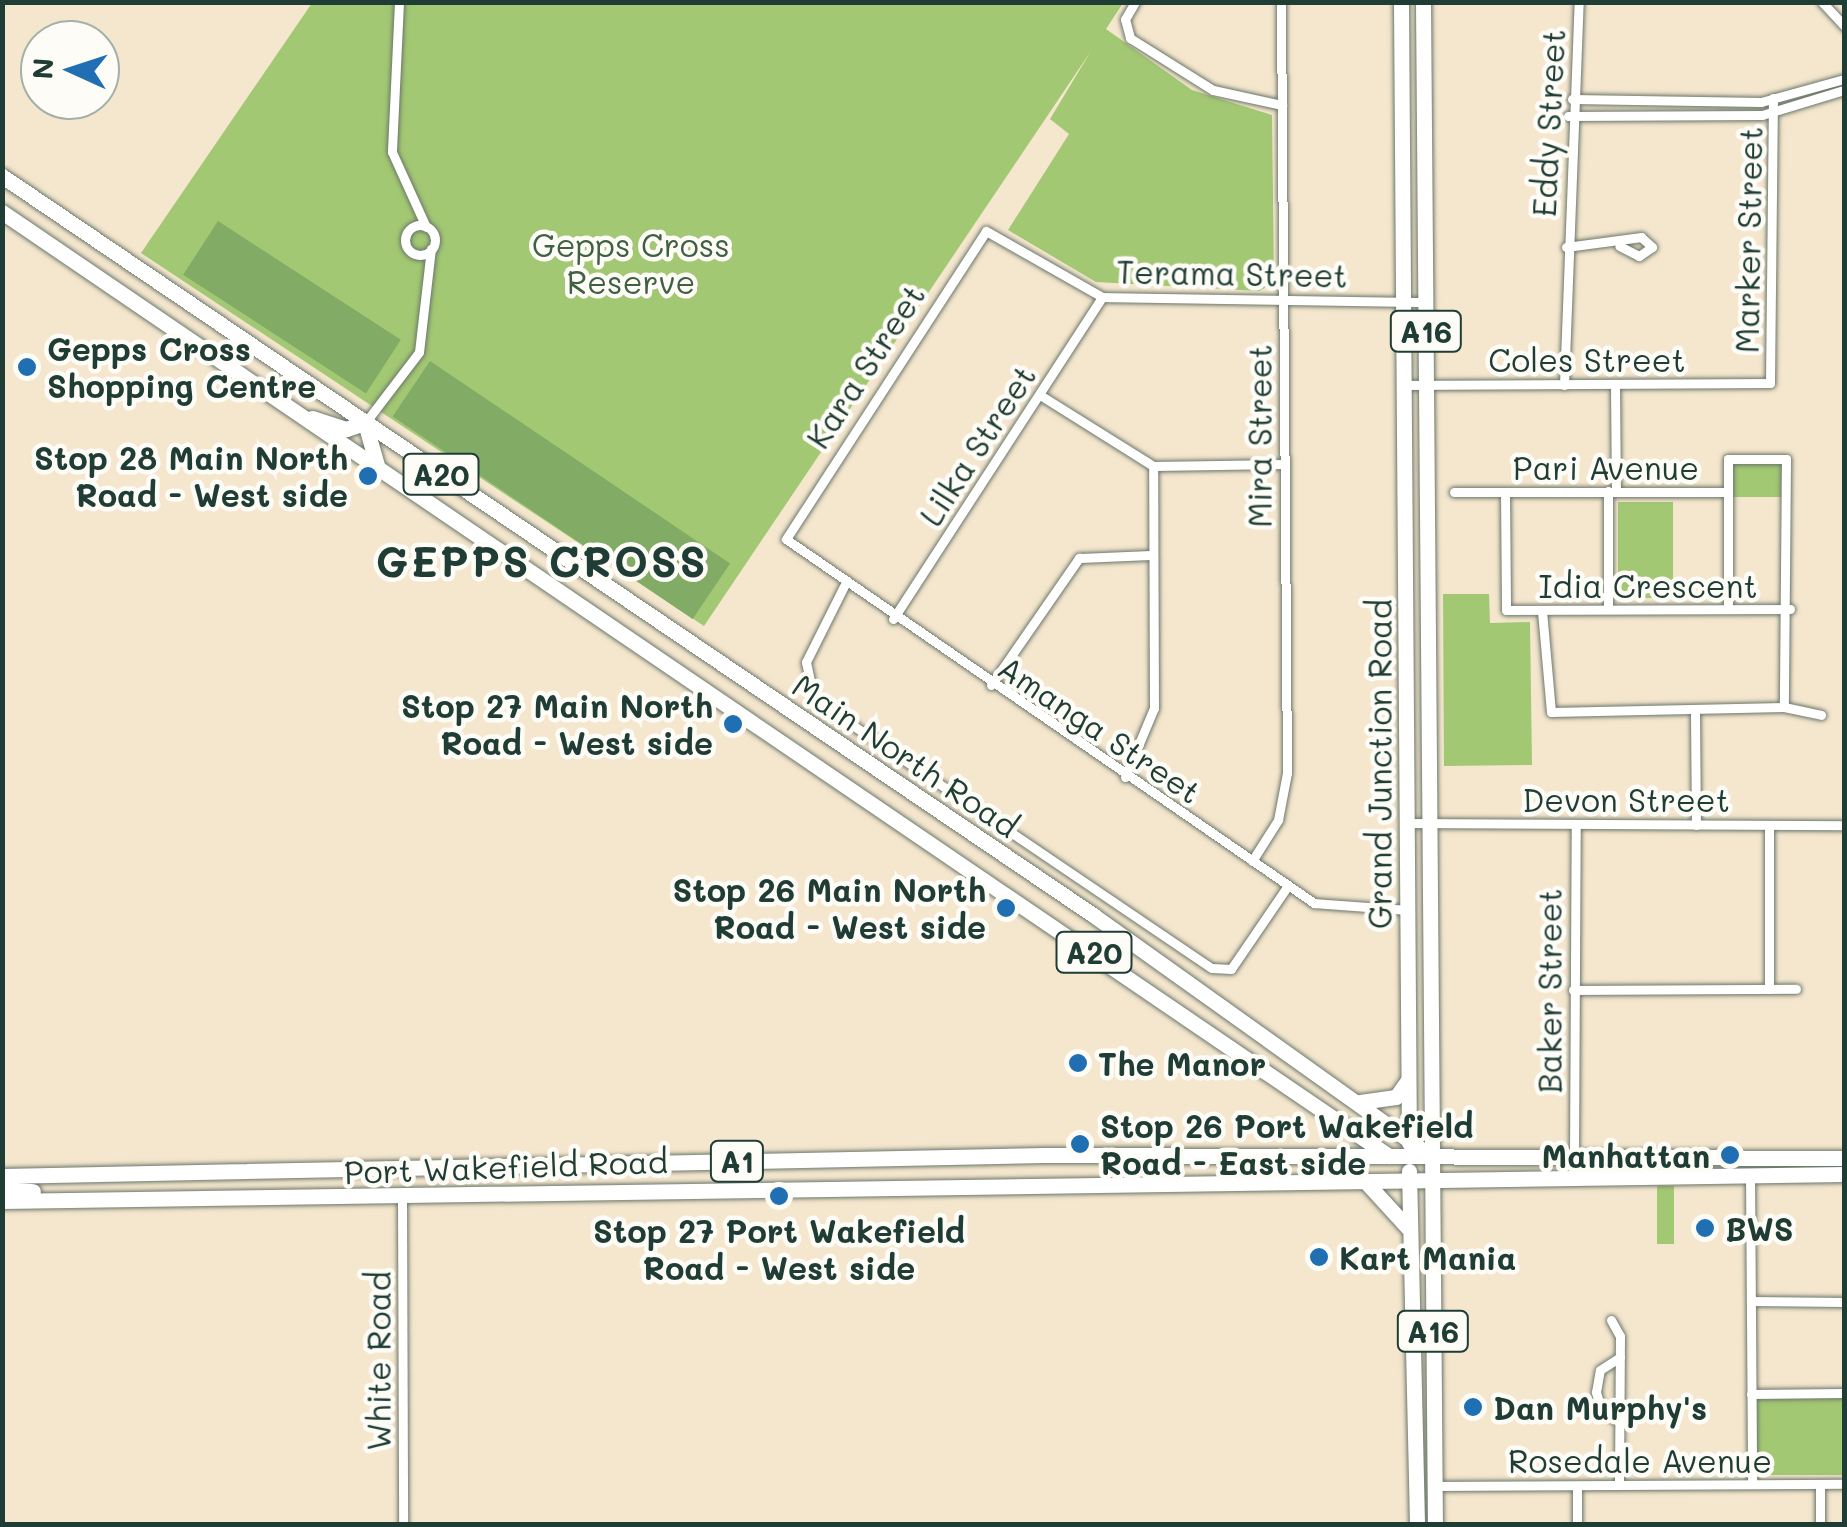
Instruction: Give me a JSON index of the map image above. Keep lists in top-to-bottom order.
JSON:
{
  "streets": {
    "highway": [
      "A16",
      "A20",
      "Main North Road",
      "Grand Junction Road",
      "A1",
      "Port Wakefield Road"
    ],
    "street": [
      "Eddy Street",
      "Marker Street",
      "Terama Street",
      "Coles Street",
      "Kara Street",
      "Mira Street",
      "Lilka Street",
      "Pari Avenue",
      "Idia Crescent",
      "Amanga Street",
      "Devon Street",
      "Baker Street",
      "White Road",
      "Rosedale Avenue"
    ]
  },
  "crossings": [
    ["Eddy Street", "Coles Street"],
    ["Marker Street", "Coles Street"],
    ["Terama Street", "Kara Street"],
    ["Terama Street", "Mira Street"],
    ["Terama Street", "Lilka Street"],
    ["Terama Street", "Grand Junction Road"],
    ["Coles Street", "Grand Junction Road"],
    ["Kara Street", "Amanga Street"],
    ["Mira Street", "Amanga Street"],
    ["Lilka Street", "Amanga Street"],
    ["Pari Avenue", "Idia Crescent"],
    ["Amanga Street", "Grand Junction Road"],
    ["Main North Road", "Grand Junction Road"],
    ["Main North Road", "A1"],
    ["Main North Road", "Port Wakefield Road"],
    ["Grand Junction Road", "Devon Street"],
    ["Grand Junction Road", "A1"],
    ["Grand Junction Road", "Port Wakefield Road"],
    ["Grand Junction Road", "Rosedale Avenue"],
    ["Devon Street", "Baker Street"],
    ["Baker Street", "A1"],
    ["A1", "Port Wakefield Road"],
    ["Port Wakefield Road", "White Road"]
  ],
  "districts": ["GEPPS CROSS"],
  "parks": ["Gepps Cross Reserve"],
  "places": [
    "Gepps Cross Shopping Centre",
    "Stop 28 Main North Road - West side",
    "Stop 27 Main North Road - West side",
    "Stop 26 Main North Road - West side",
    "The Manor",
    "Stop 26 Port Wakefield Road - East side",
    "Manhattan",
    "Stop 27 Port Wakefield Road - West side",
    "BWS",
    "Kart Mania",
    "Dan Murphy's"
  ],
  "north": "left"
}
